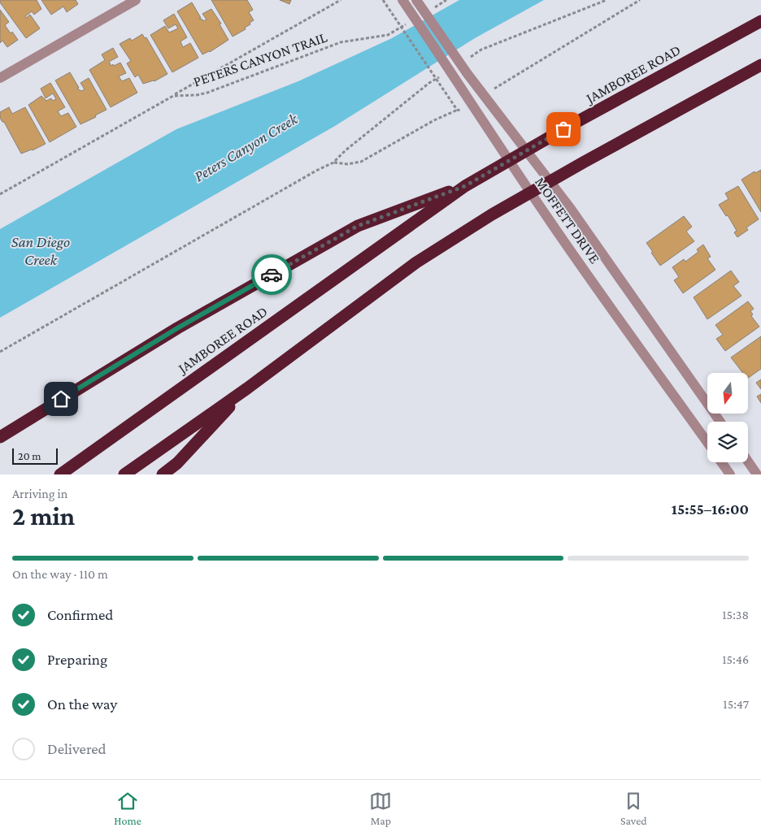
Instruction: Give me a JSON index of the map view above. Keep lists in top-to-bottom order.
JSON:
{
  "streets": {
    "highway": ["JAMBOREE ROAD"],
    "street": ["MOFFETT DRIVE"],
    "path": ["PETERS CANYON TRAIL"]
  },
  "water": ["Peters Canyon Creek", "San Diego Creek"],
  "scale_bar": "20 m",
  "north": "bottom",
  "page": {
    "scale": "20 m",
    "heading": ["2 min", "Arriving in", "15:55–16:00"],
    "bar": "On the way · 110 m",
    "list": [
      ["Confirmed", "15:38"],
      ["Preparing", "15:46"],
      ["On the way", "15:47"],
      "Delivered"
    ],
    "tabs": ["Home", "Map", "Saved"]
  }
}
